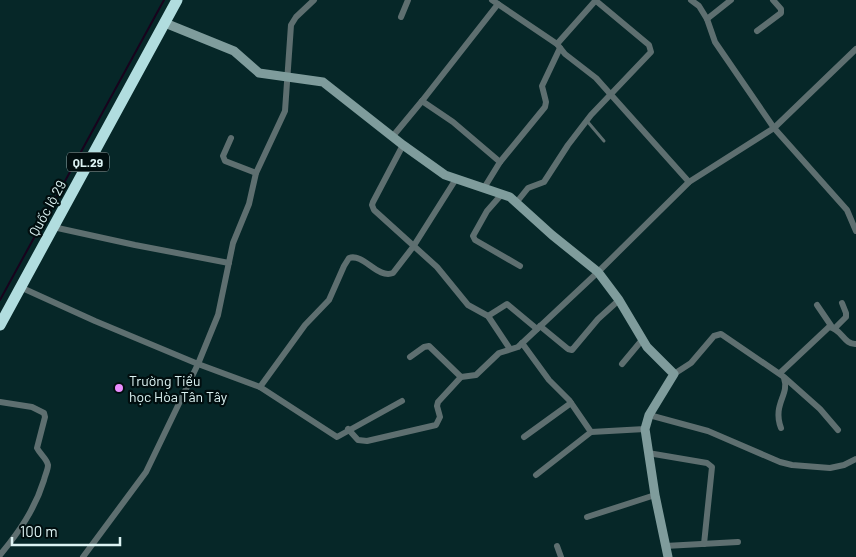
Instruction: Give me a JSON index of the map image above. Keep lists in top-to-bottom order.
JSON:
{
  "streets": {
    "highway": ["QL.29", "Quốc lộ 29"]
  },
  "places": ["Trường Tiểu học Hòa Tân Tây"],
  "scale_bar": "100 m"
}
